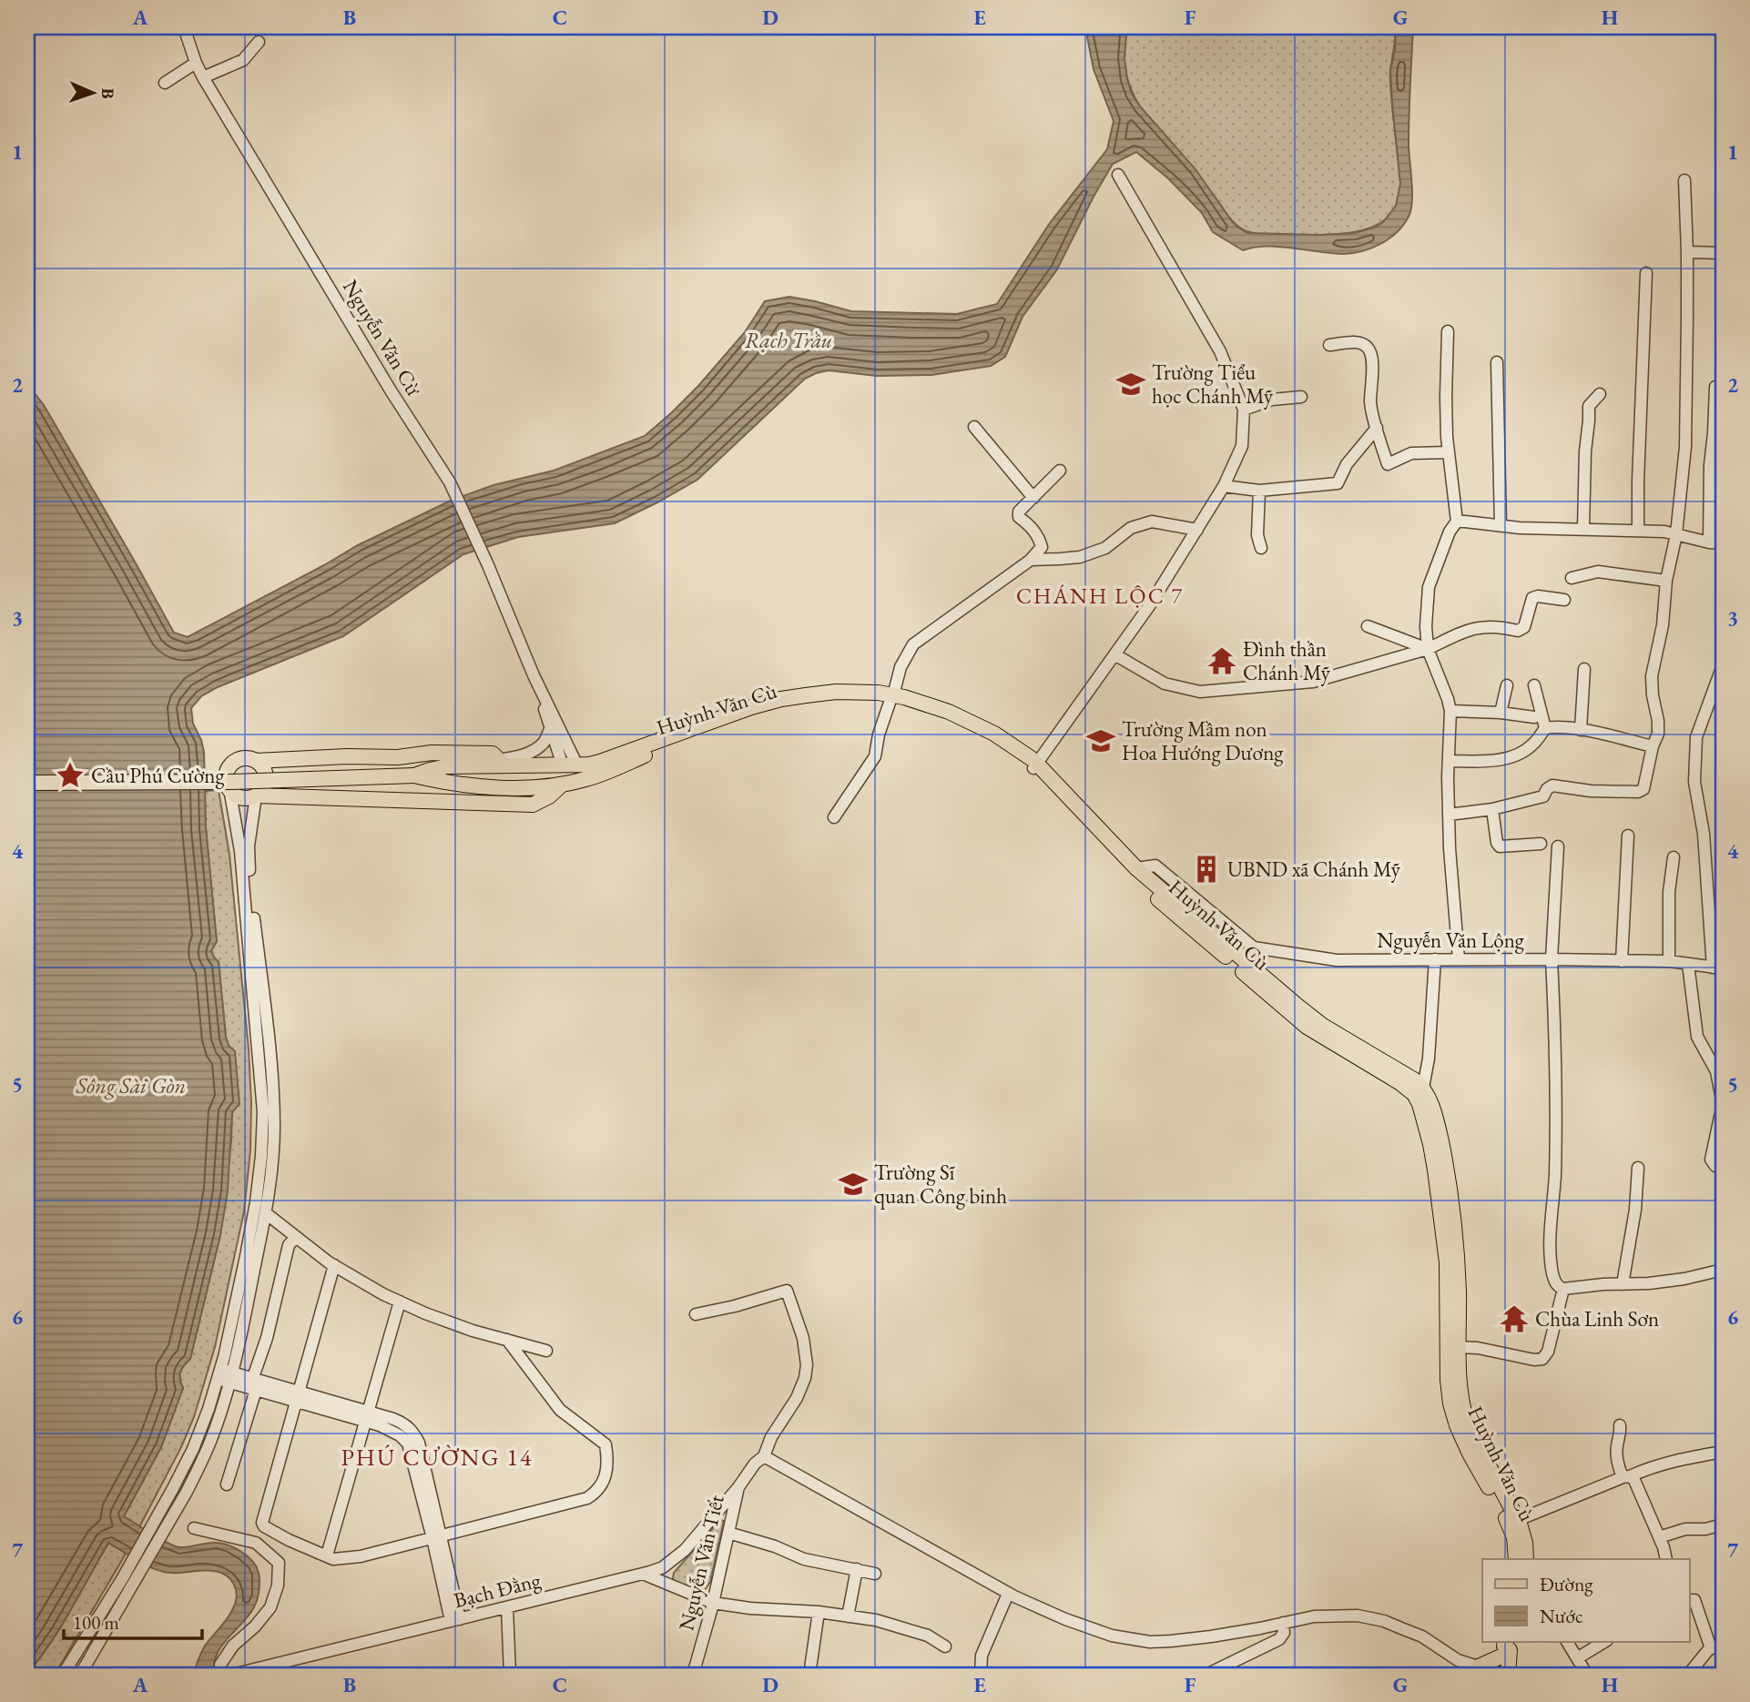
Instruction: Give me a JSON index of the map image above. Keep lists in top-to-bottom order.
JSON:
{
  "streets": {
    "main road": ["Huỳnh Văn Cù"],
    "street": [
      "Nguyễn Văn Cừ",
      "Nguyễn Văn Lộng",
      "Nguyễn Văn Tiết",
      "Bạch Đằng"
    ]
  },
  "crossings": [
    ["Huỳnh Văn Cù", "Nguyễn Văn Lộng"],
    ["Nguyễn Văn Tiết", "Bạch Đằng"]
  ],
  "districts": ["CHÁNH LỘC 7", "PHÚ CƯỜNG 14"],
  "water": ["Rạch Trầu", "Sông Sài Gòn"],
  "places": {
    "school or university": ["Trường Tiểu học Chánh Mỹ", "Trường Mầm non Hoa Hướng Dương", "Trường Sĩ quan Công binh"],
    "temple": ["Đình thần Chánh Mỹ", "Chùa Linh Sơn"],
    "place": ["Cầu Phú Cường"],
    "building": ["UBND xã Chánh Mỹ"]
  },
  "legend": ["Đường", "Nước"],
  "scale_bar": "100 m",
  "north": "right",
  "grid": {
    "columns": [
      "A",
      "B",
      "C",
      "D",
      "E",
      "F",
      "G",
      "H"
    ],
    "rows": [
      "1",
      "2",
      "3",
      "4",
      "5",
      "6",
      "7"
    ]
  }
}
